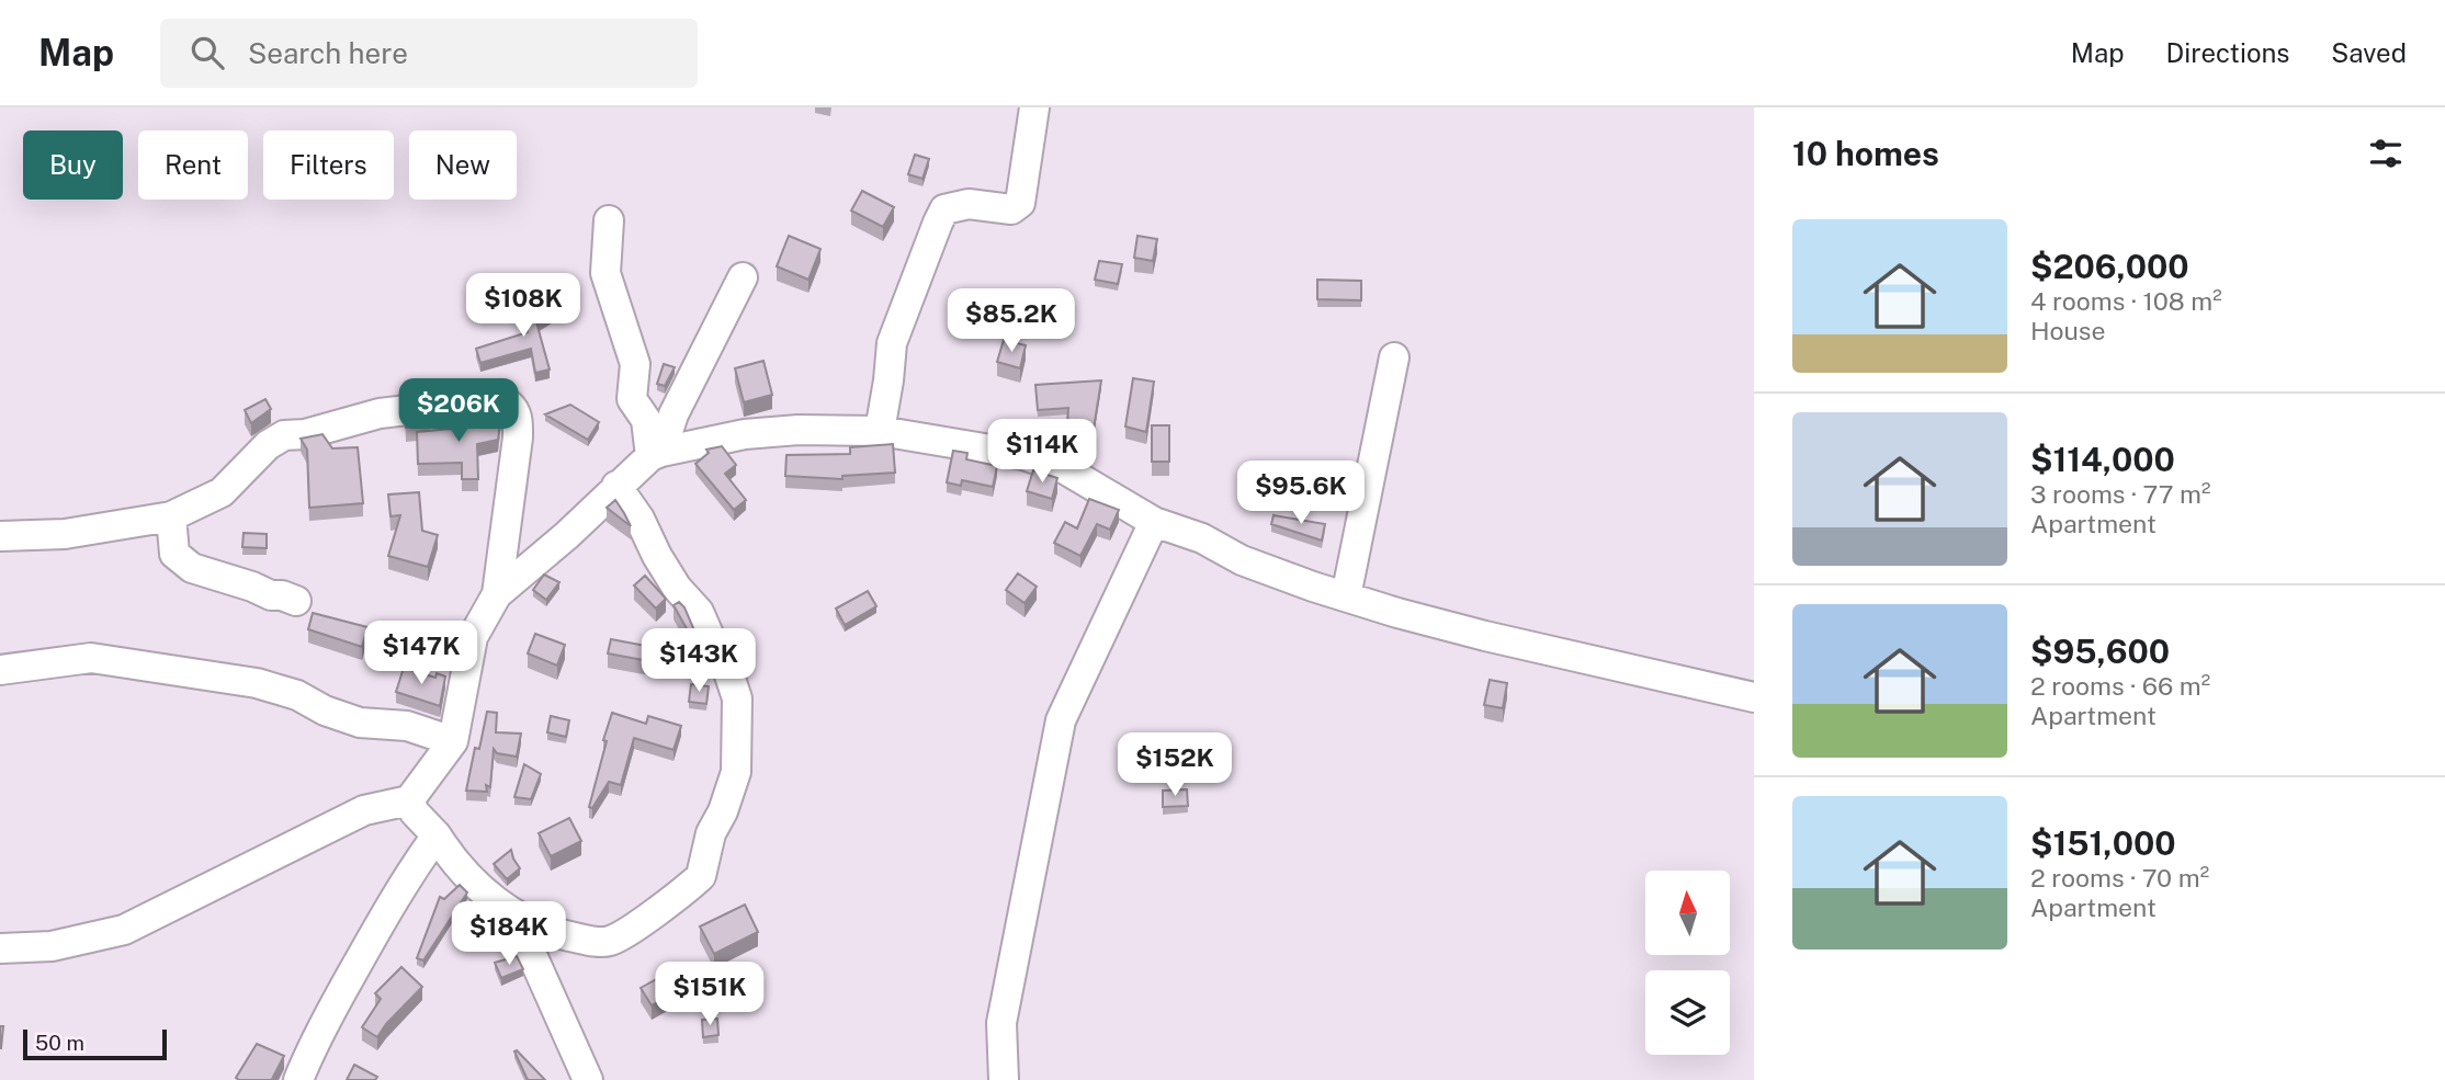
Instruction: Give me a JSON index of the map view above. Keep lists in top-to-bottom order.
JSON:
{
  "scale_bar": "50 m",
  "north": "top",
  "page": {
    "header": "Map",
    "search": "Search here",
    "nav": ["Map", "Directions", "Saved"],
    "heading": "10 homes",
    "chip": [
      "Buy",
      "Rent",
      "Filters",
      "New"
    ],
    "list": [
      {
        "name": "$206,000",
        "note": "4 rooms · 108 m² · House"
      },
      {
        "name": "$114,000",
        "note": "3 rooms · 77 m² · Apartment"
      },
      {
        "name": "$95,600",
        "note": "2 rooms · 66 m² · Apartment"
      },
      {
        "name": "$151,000",
        "note": "2 rooms · 70 m² · Apartment"
      }
    ],
    "price": [
      "$108K",
      "$85.2K",
      "$206K",
      "$114K",
      "$95.6K",
      "$147K",
      "$143K",
      "$152K",
      "$184K",
      "$151K"
    ],
    "scale": "50 m"
  }
}
